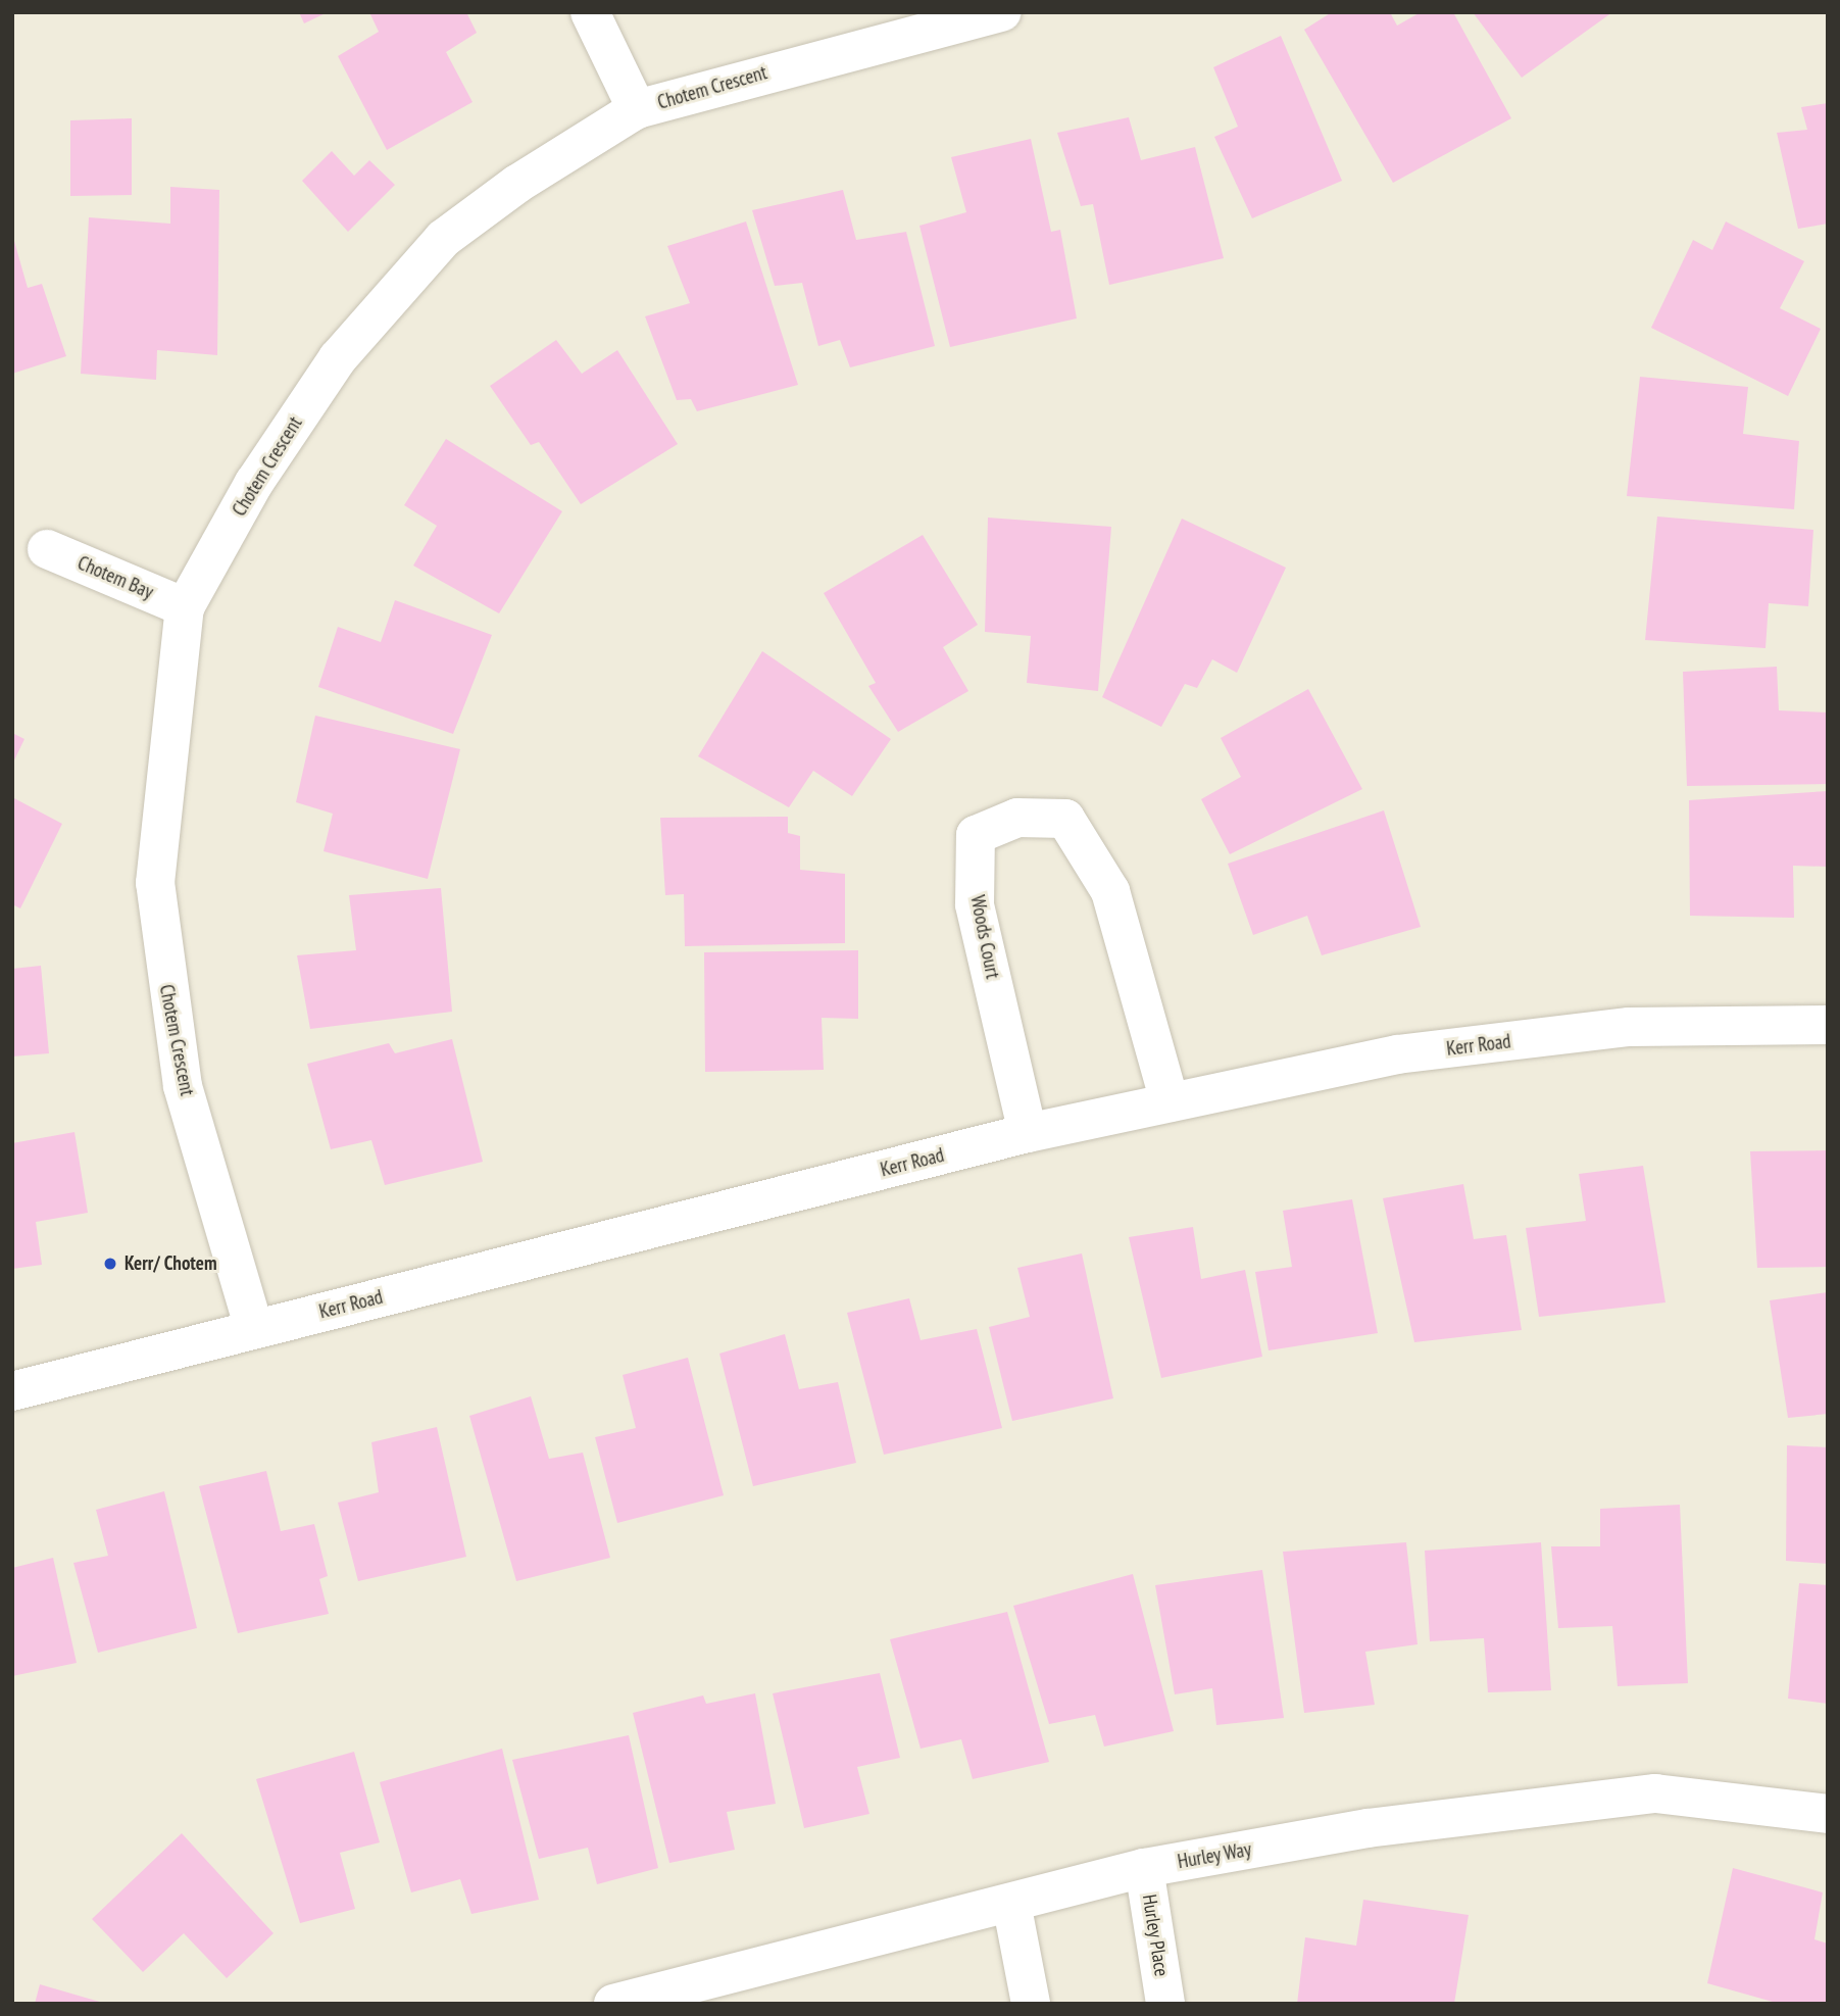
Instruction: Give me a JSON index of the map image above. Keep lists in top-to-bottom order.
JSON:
{
  "streets": {
    "street": [
      "Chotem Crescent",
      "Chotem Bay",
      "Woods Court",
      "Kerr Road",
      "Hurley Way",
      "Hurley Place"
    ]
  },
  "crossings": [
    ["Chotem Crescent", "Chotem Bay"],
    ["Chotem Crescent", "Kerr Road"],
    ["Woods Court", "Kerr Road"],
    ["Hurley Way", "Hurley Place"]
  ],
  "places": ["Kerr/ Chotem"]
}
